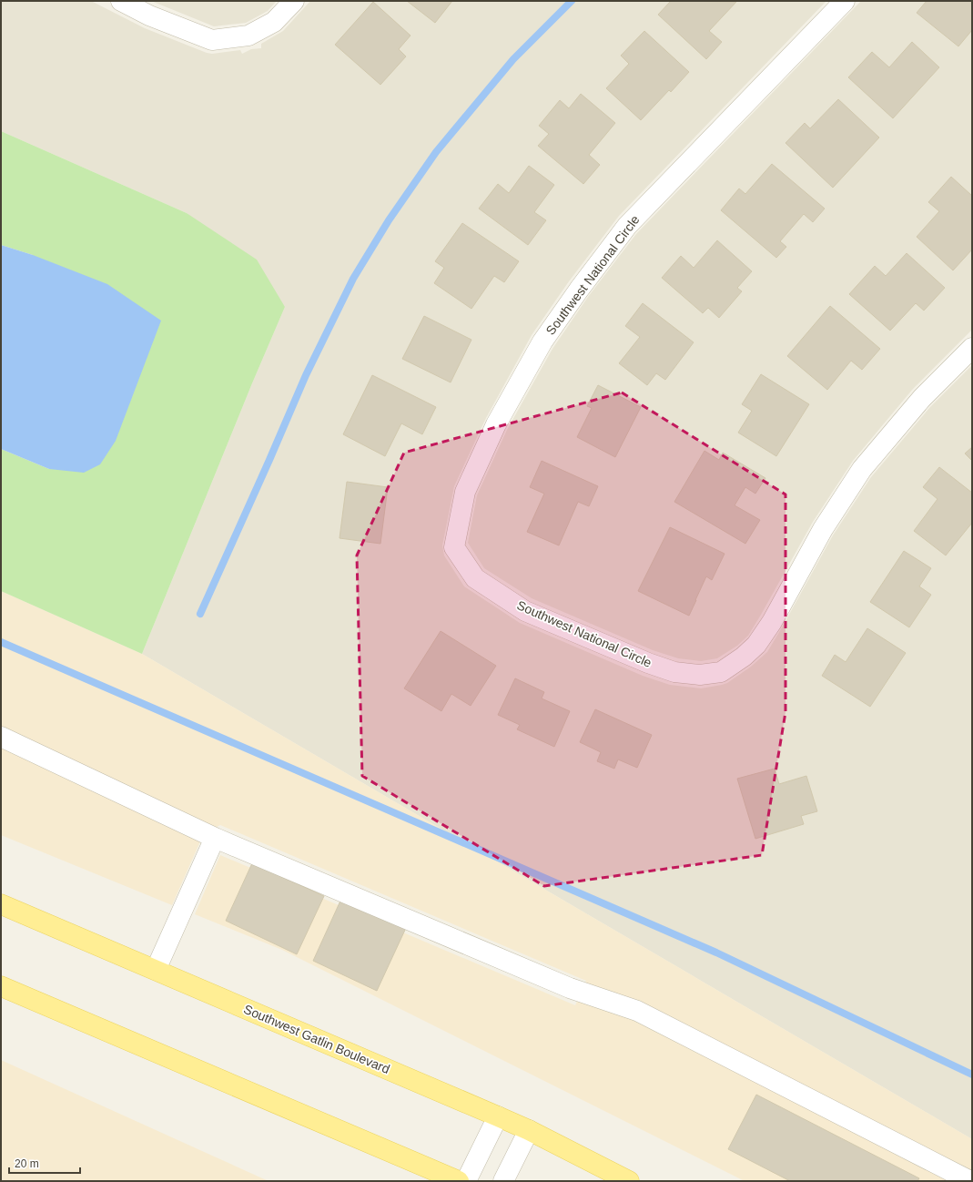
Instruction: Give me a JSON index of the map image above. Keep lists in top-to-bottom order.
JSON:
{
  "streets": {
    "main road": ["Southwest Gatlin Boulevard"],
    "street": ["Southwest National Circle"]
  },
  "scale_bar": "20 m"
}
